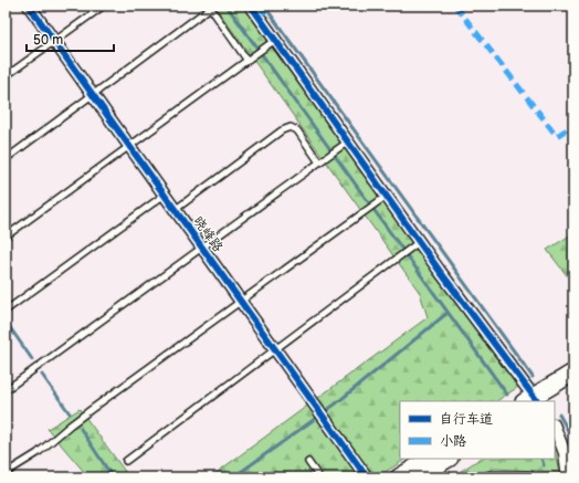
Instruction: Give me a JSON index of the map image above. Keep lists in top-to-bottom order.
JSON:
{
  "streets": {
    "street": ["晓峰路"]
  },
  "legend": ["自行车道", "小路"],
  "scale_bar": "50 m"
}
